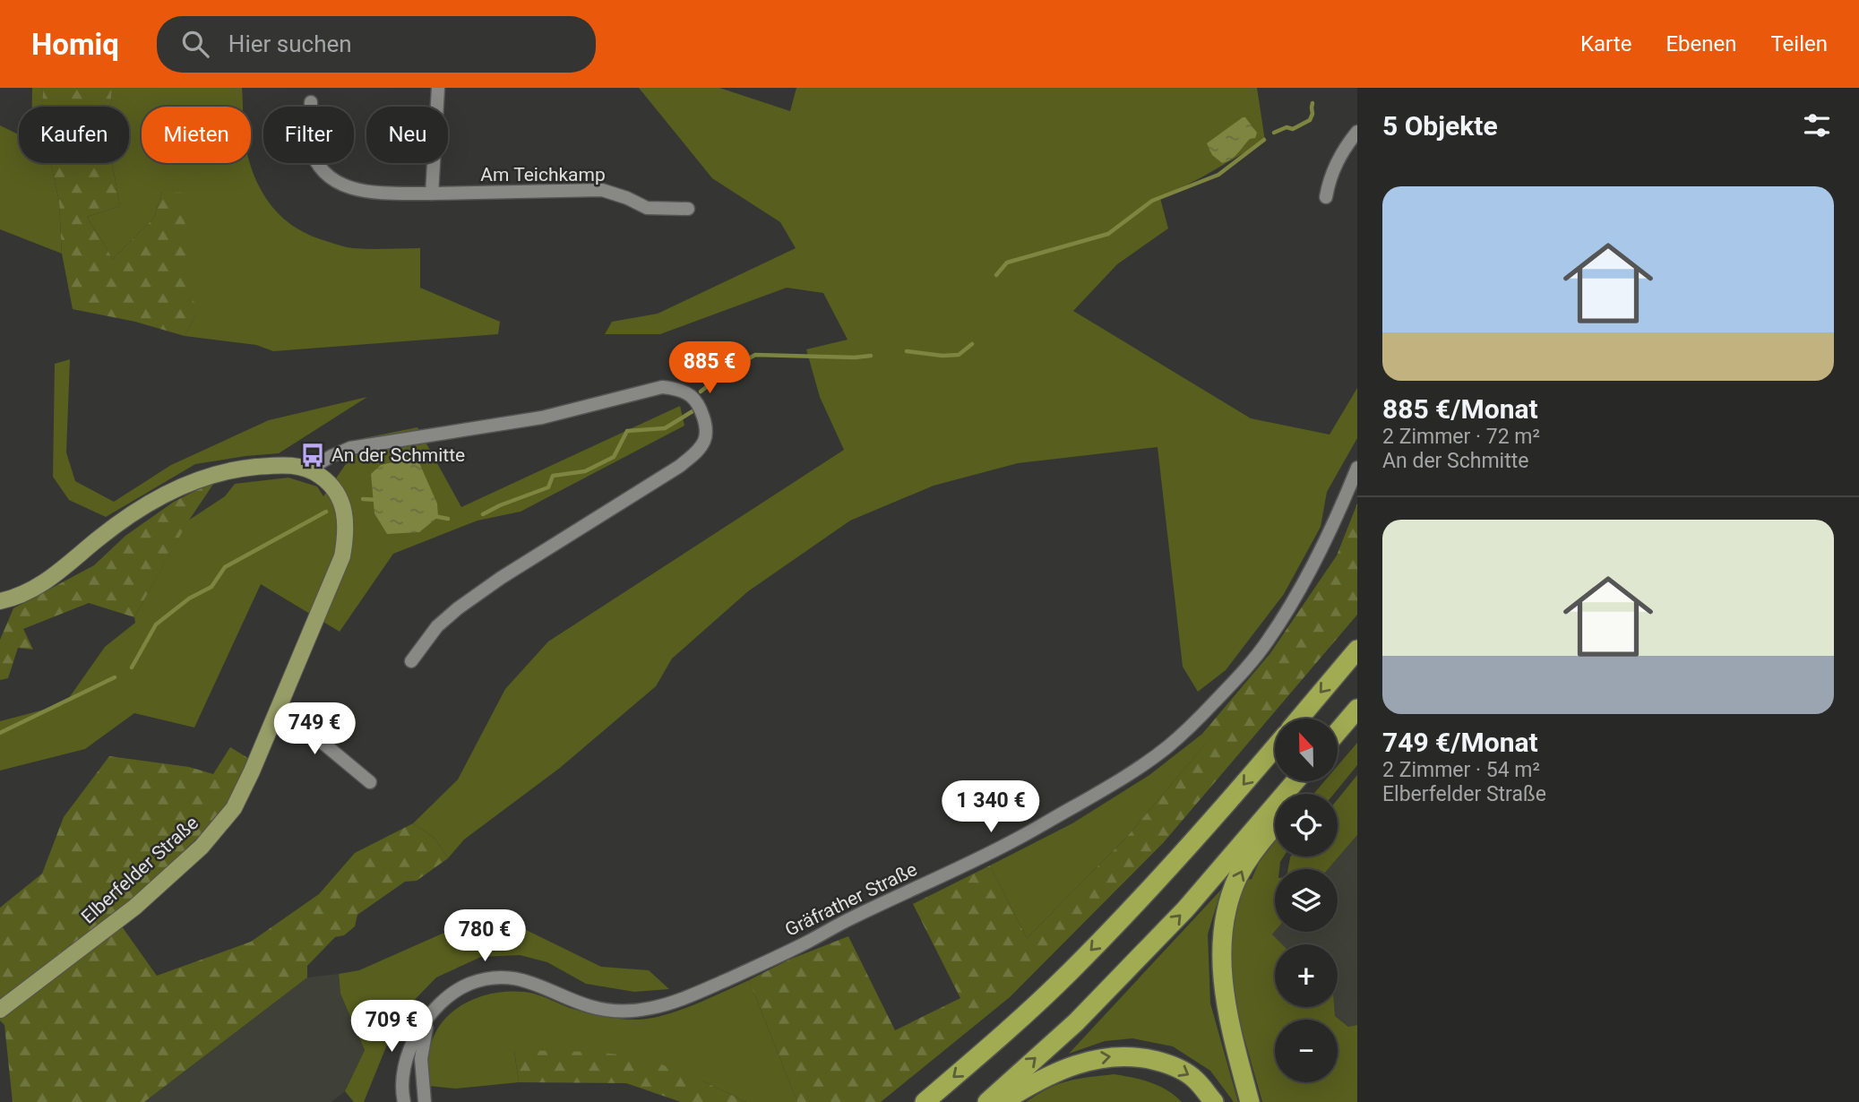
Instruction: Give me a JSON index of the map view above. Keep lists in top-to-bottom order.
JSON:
{
  "streets": {
    "main road": ["Elberfelder Straße"],
    "street": ["Am Teichkamp", "Gräfrather Straße"]
  },
  "places": {
    "bus stop": ["An der Schmitte"]
  },
  "north": "top",
  "page": {
    "header": "Homiq",
    "search": "Hier suchen",
    "nav": ["Karte", "Ebenen", "Teilen"],
    "heading": "5 Objekte",
    "chip": [
      "Kaufen",
      "Mieten",
      "Filter",
      "Neu"
    ],
    "list": [
      {
        "name": "885 €/Monat",
        "note": "2 Zimmer · 72 m² · An der Schmitte"
      },
      {
        "name": "749 €/Monat",
        "note": "2 Zimmer · 54 m² · Elberfelder Straße"
      }
    ],
    "price": [
      "885 €",
      "749 €",
      "1 340 €",
      "780 €",
      "709 €"
    ],
    "map_buttons": ["+", "−"]
  }
}
